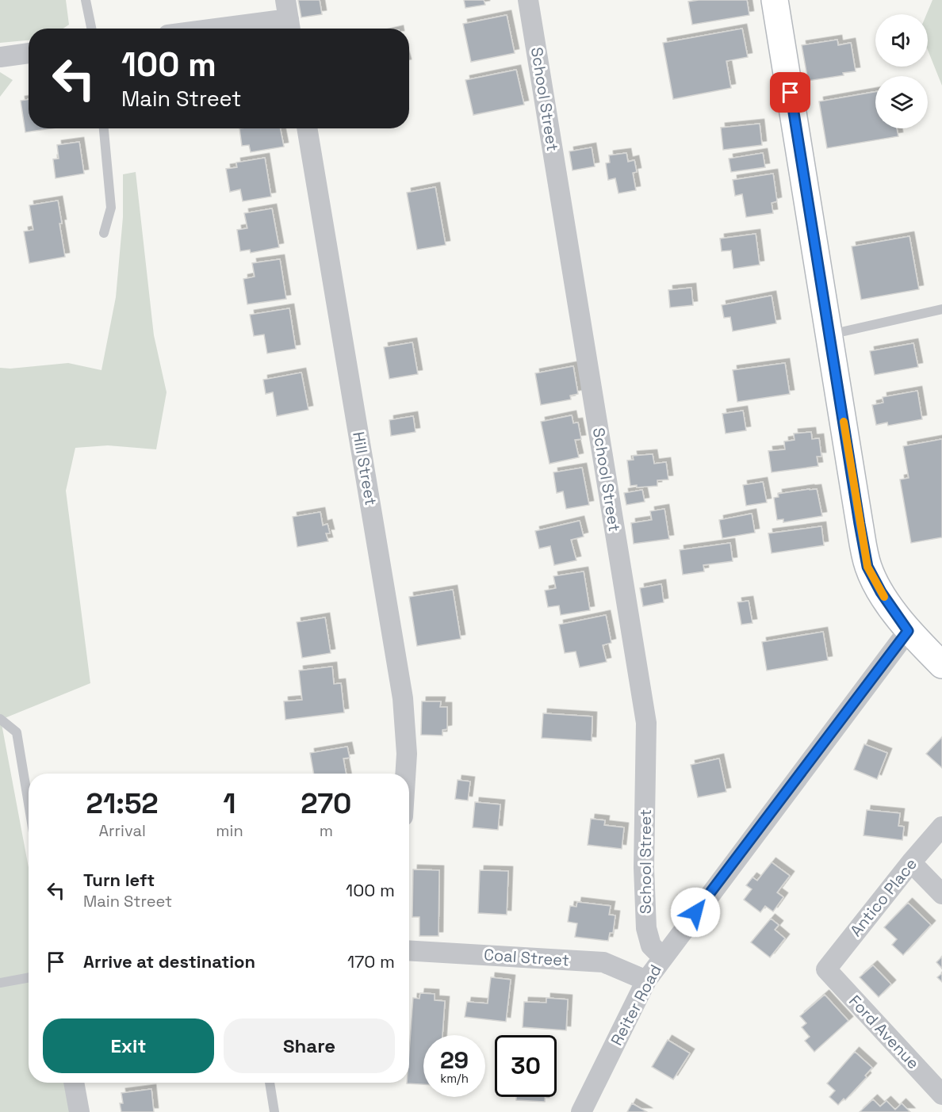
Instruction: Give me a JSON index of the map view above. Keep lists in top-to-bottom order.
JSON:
{
  "streets": {
    "street": [
      "School Street",
      "Hill Street",
      "Antico Place",
      "Coal Street",
      "Reiter Road",
      "Ford Avenue"
    ]
  },
  "crossings": [
    ["School Street", "Reiter Road"],
    ["Antico Place", "Ford Avenue"],
    ["Coal Street", "Reiter Road"]
  ],
  "page": {
    "turn": ["100 m", "Main Street"],
    "eta": [
      "21:52",
      "Arrival",
      "1",
      "min",
      "270",
      "m"
    ],
    "list": [
      {
        "name": "Turn left",
        "note": "Main Street",
        "value": "100 m"
      },
      {
        "name": "Arrive at destination",
        "value": "170 m"
      }
    ],
    "buttons": ["Exit", "Share"],
    "speed": "29 km/h",
    "limit": "30"
  }
}
